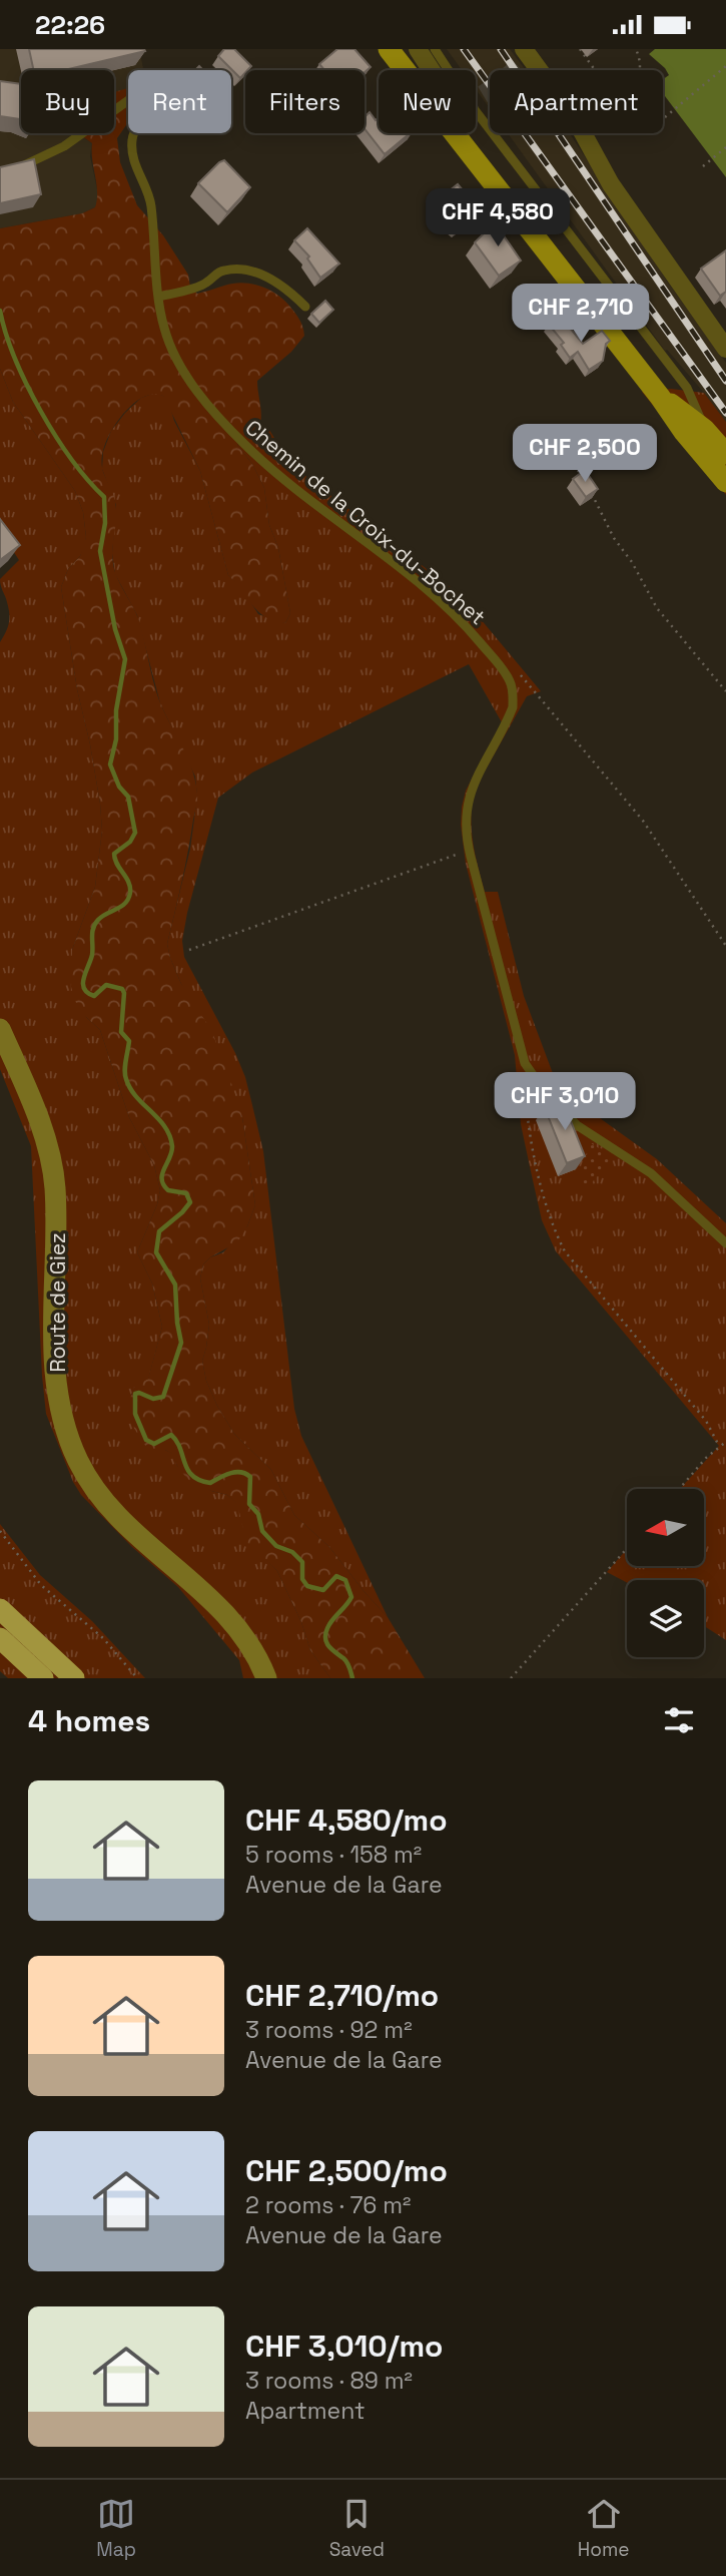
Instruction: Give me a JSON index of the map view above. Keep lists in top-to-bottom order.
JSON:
{
  "streets": {
    "street": ["Route de Giez"],
    "lane": ["Chemin de la Croix-du-Bochet"]
  },
  "north": "left",
  "page": {
    "status": "22:26",
    "chip": [
      "Buy",
      "Rent",
      "Filters",
      "New",
      "Apartment"
    ],
    "price": [
      "CHF 4,580",
      "CHF 2,710",
      "CHF 2,500",
      "CHF 3,010"
    ],
    "heading": "4 homes",
    "list": [
      {
        "name": "CHF 4,580/mo",
        "note": "5 rooms · 158 m² · Avenue de la Gare"
      },
      {
        "name": "CHF 2,710/mo",
        "note": "3 rooms · 92 m² · Avenue de la Gare"
      },
      {
        "name": "CHF 2,500/mo",
        "note": "2 rooms · 76 m² · Avenue de la Gare"
      },
      {
        "name": "CHF 3,010/mo",
        "note": "3 rooms · 89 m² · Apartment"
      }
    ],
    "tabs": ["Map", "Saved", "Home"]
  }
}
